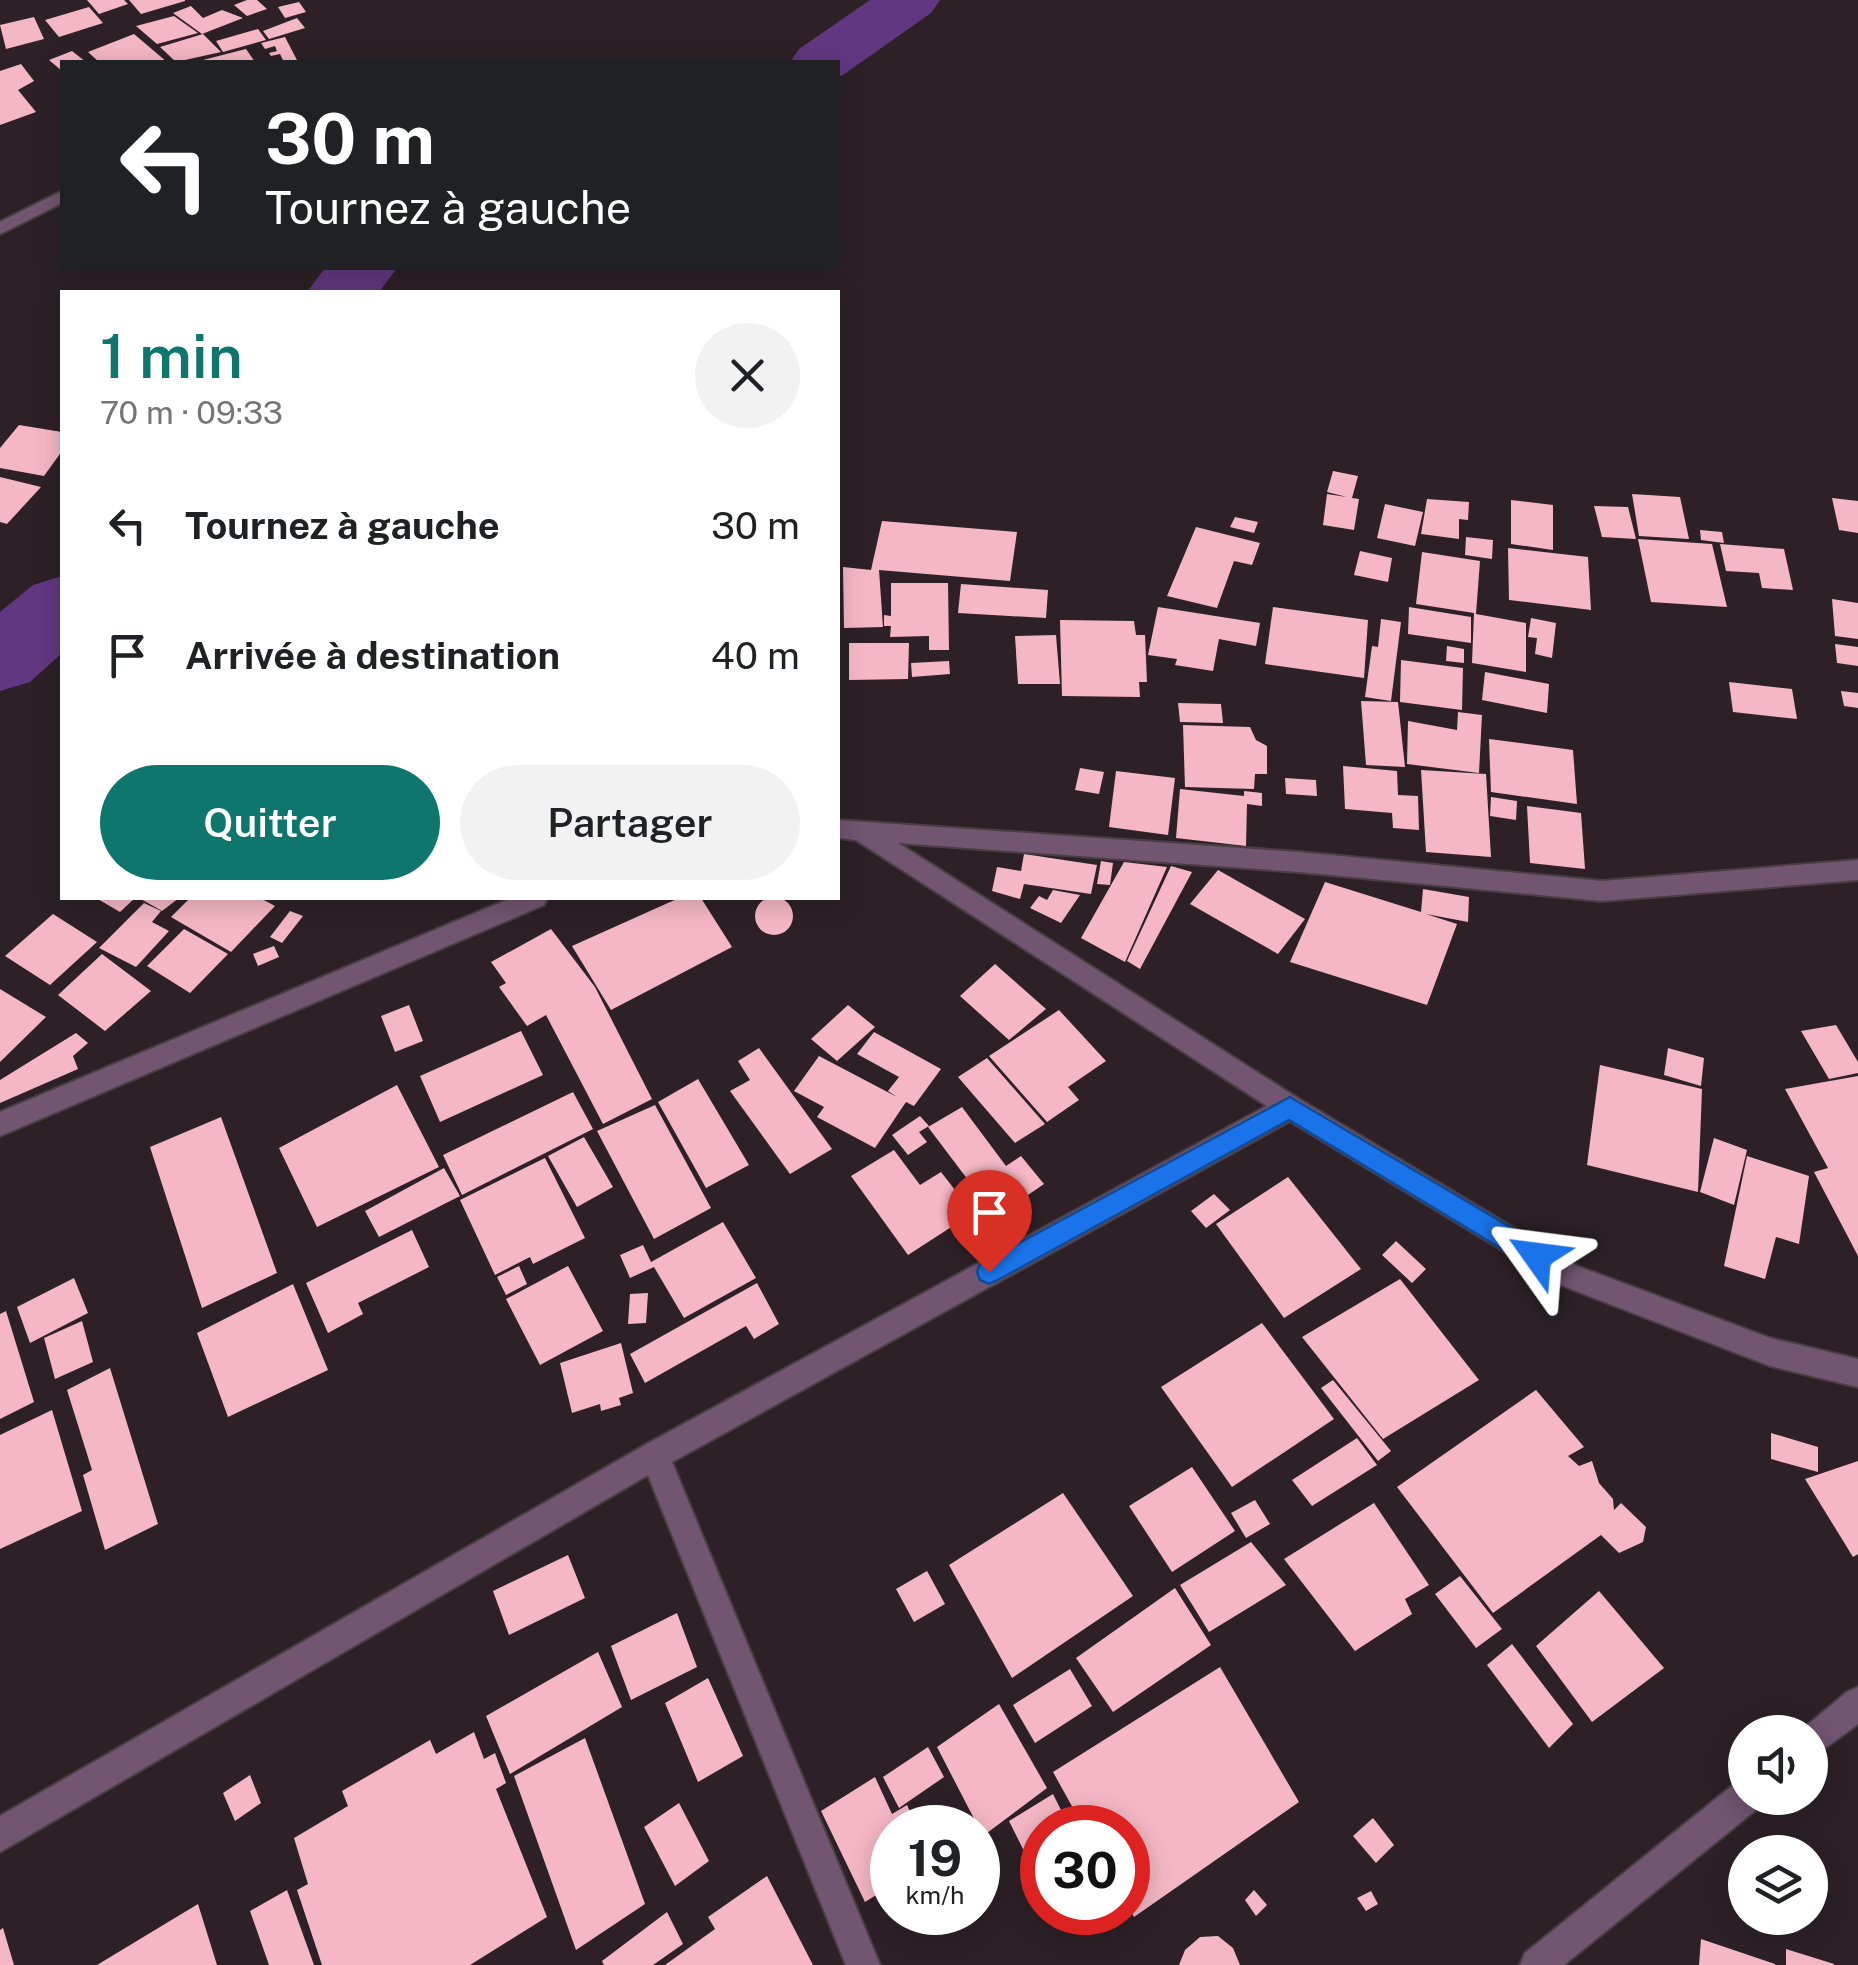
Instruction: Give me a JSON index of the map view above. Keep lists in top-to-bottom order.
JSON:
{
  "page": {
    "turn": ["30 m", "Tournez à gauche"],
    "heading": ["1 min", "70 m · 09:33"],
    "list": [
      {
        "name": "Tournez à gauche",
        "value": "30 m"
      },
      {
        "name": "Arrivée à destination",
        "value": "40 m"
      }
    ],
    "buttons": ["Quitter", "Partager"],
    "speed": "19 km/h",
    "limit": "30"
  }
}
